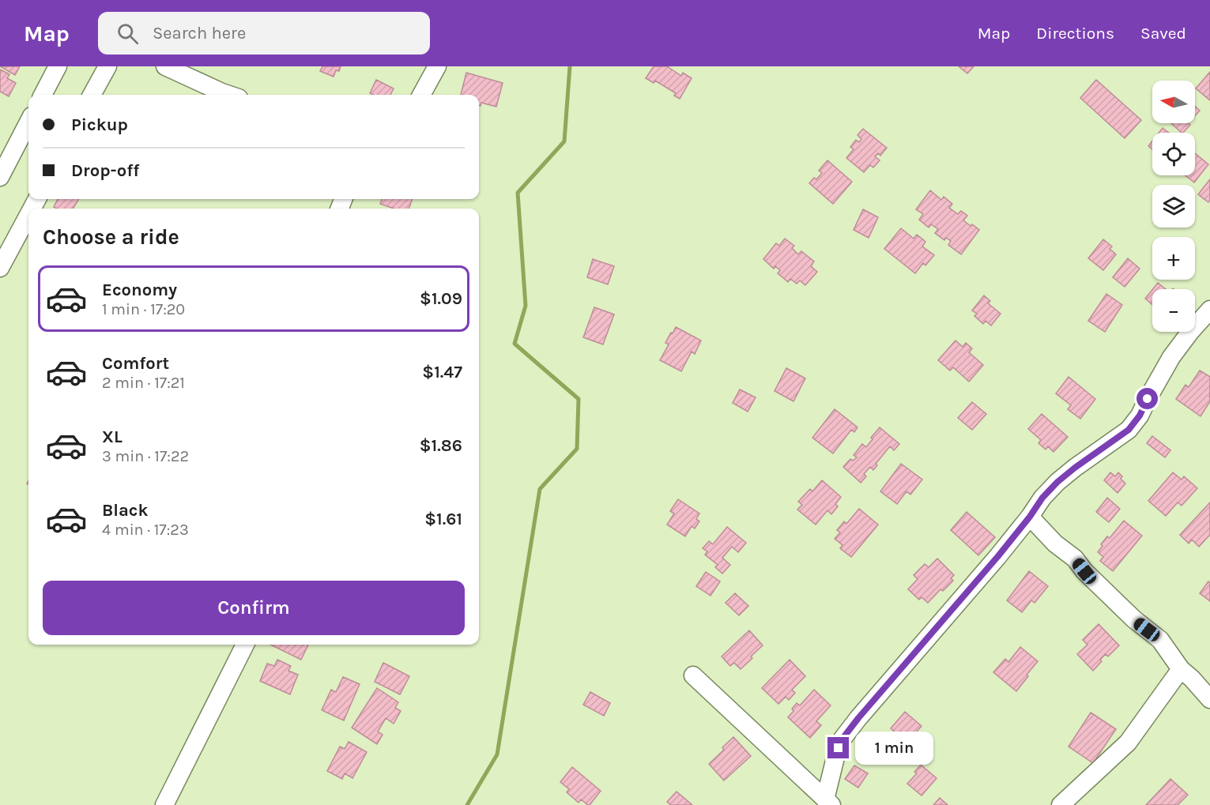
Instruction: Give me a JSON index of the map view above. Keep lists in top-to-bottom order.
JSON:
{
  "north": "left",
  "page": {
    "header": "Map",
    "search": "Search here",
    "nav": ["Map", "Directions", "Saved"],
    "map_buttons": ["+", "−"],
    "banner": ["Pickup", "Drop-off"],
    "heading": "Choose a ride",
    "list": [
      {
        "name": "Economy",
        "note": "1 min · 17:20",
        "value": "$1.09"
      },
      {
        "name": "Comfort",
        "note": "2 min · 17:21",
        "value": "$1.47"
      },
      {
        "name": "XL",
        "note": "3 min · 17:22",
        "value": "$1.86"
      },
      {
        "name": "Black",
        "note": "4 min · 17:23",
        "value": "$1.61"
      }
    ],
    "buttons": "Confirm",
    "bubble": "1 min"
  }
}
